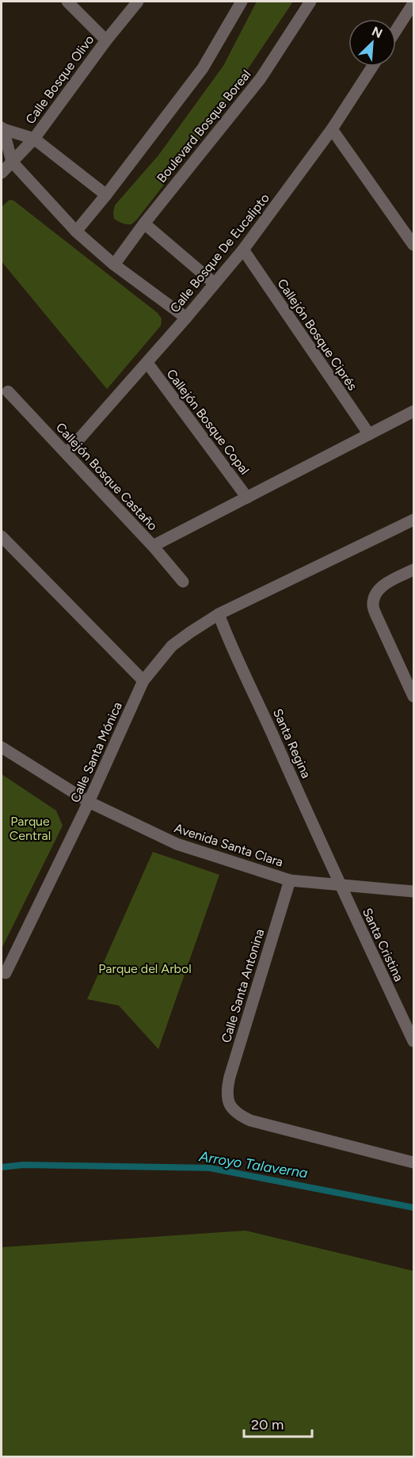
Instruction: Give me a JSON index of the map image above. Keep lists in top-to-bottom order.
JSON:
{
  "streets": {
    "street": [
      "Calle Bosque Olivo",
      "Boulevard Bosque Boreal",
      "Calle Bosque De Eucalipto",
      "Callejón Bosque Ciprés",
      "Callejón Bosque Copal",
      "Callejón Bosque Castaño",
      "Santa Regina",
      "Calle Santa Mónica",
      "Avenida Santa Clara",
      "Santa Cristina",
      "Calle Santa Antonina"
    ]
  },
  "crossings": [
    ["Calle Bosque De Eucalipto", "Callejón Bosque Ciprés"],
    ["Calle Bosque De Eucalipto", "Callejón Bosque Copal"],
    ["Calle Bosque De Eucalipto", "Callejón Bosque Castaño"],
    ["Santa Regina", "Calle Santa Mónica"],
    ["Santa Regina", "Avenida Santa Clara"],
    ["Santa Regina", "Santa Cristina"],
    ["Calle Santa Mónica", "Avenida Santa Clara"],
    ["Avenida Santa Clara", "Santa Cristina"],
    ["Avenida Santa Clara", "Calle Santa Antonina"]
  ],
  "water": ["Arroyo Talaverna"],
  "parks": ["Parque Central", "Parque del Arbol"],
  "scale_bar": "20 m",
  "north": "top right"
}
